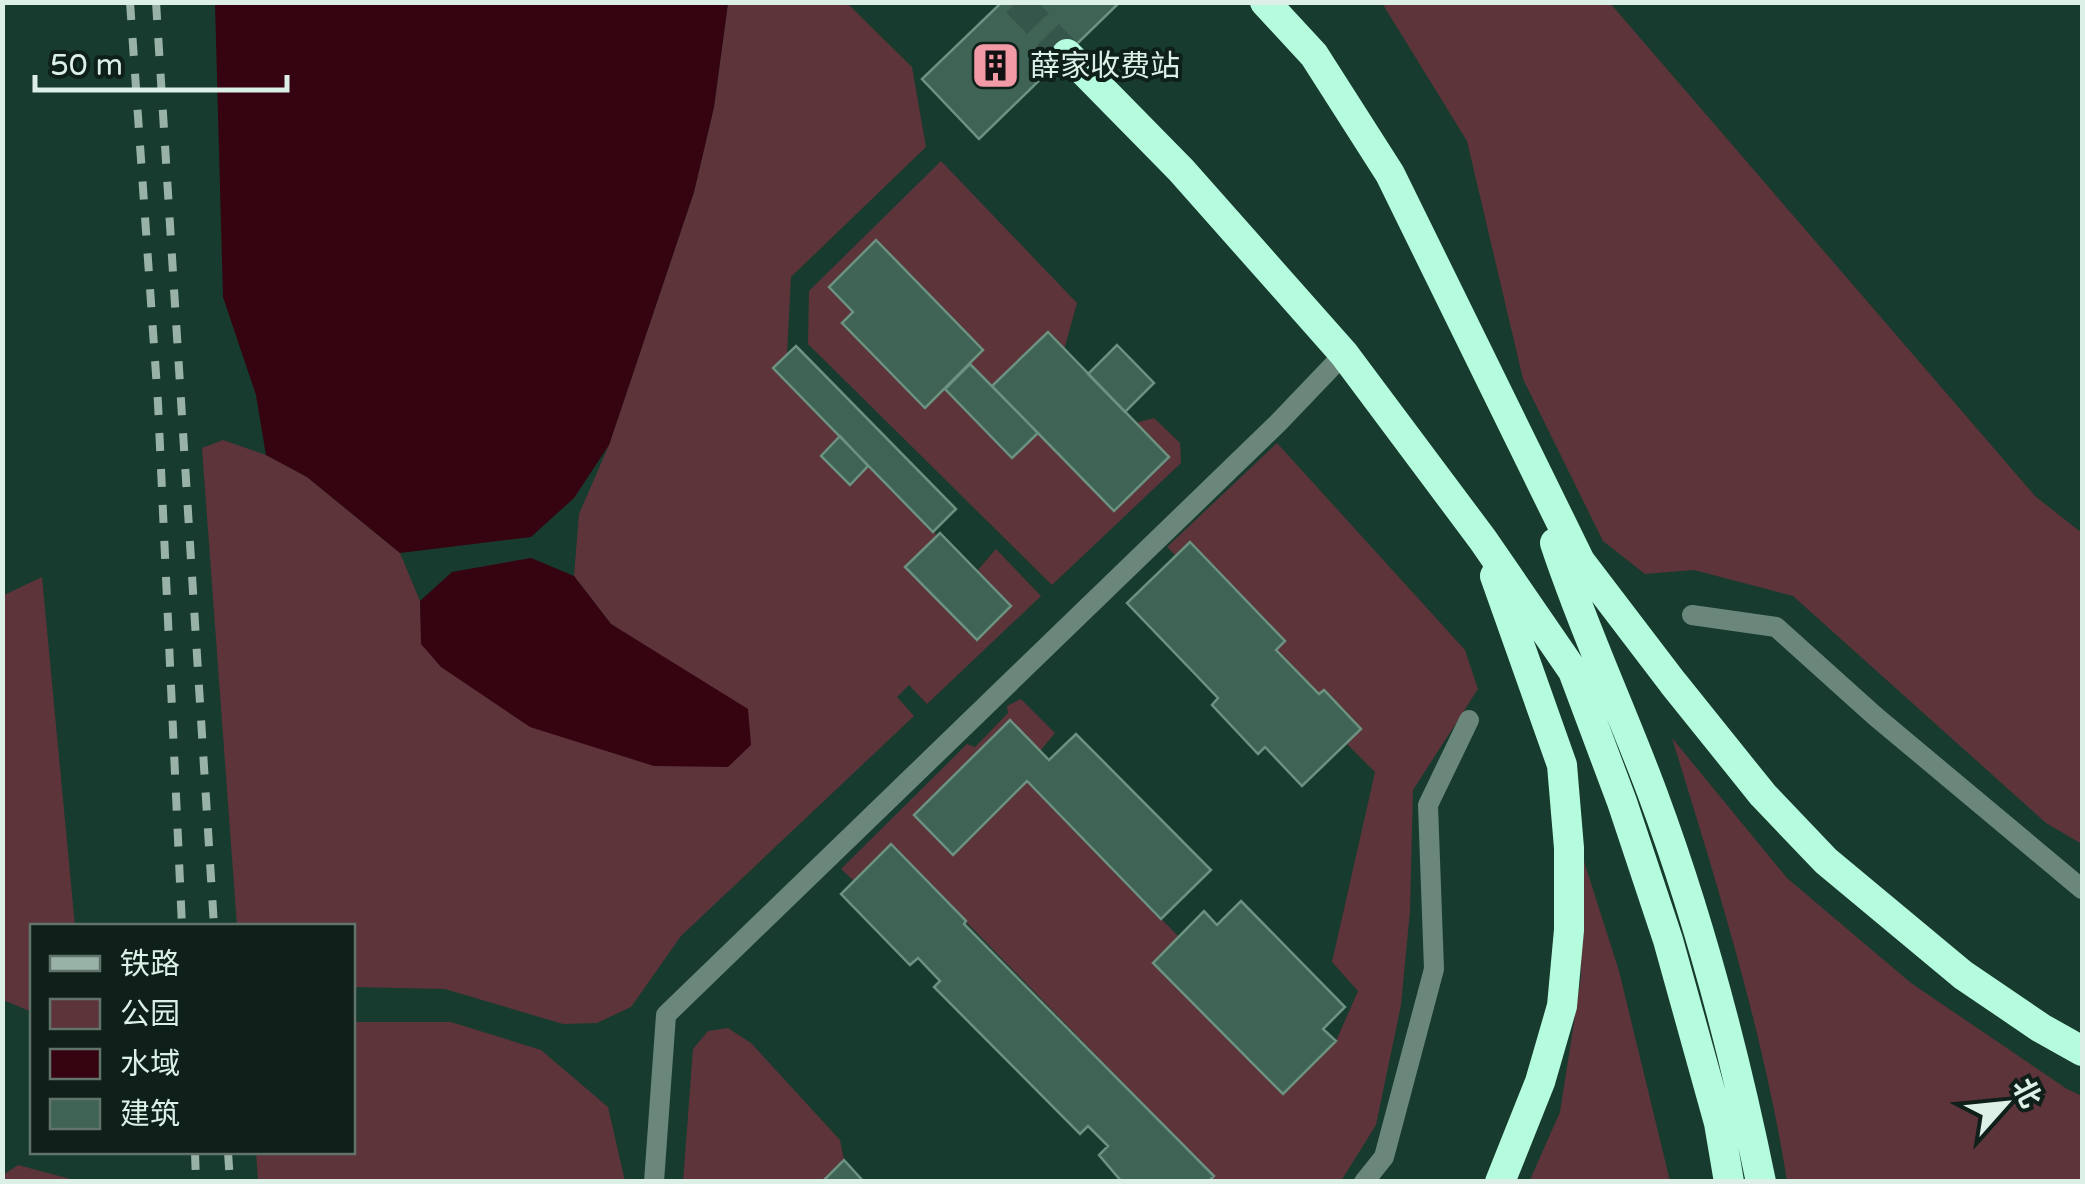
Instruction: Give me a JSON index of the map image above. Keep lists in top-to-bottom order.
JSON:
{
  "places": {
    "building": ["薛家收费站"]
  },
  "legend": [
    "铁路",
    "公园",
    "水域",
    "建筑"
  ],
  "scale_bar": "50 m",
  "north": "top right"
}
